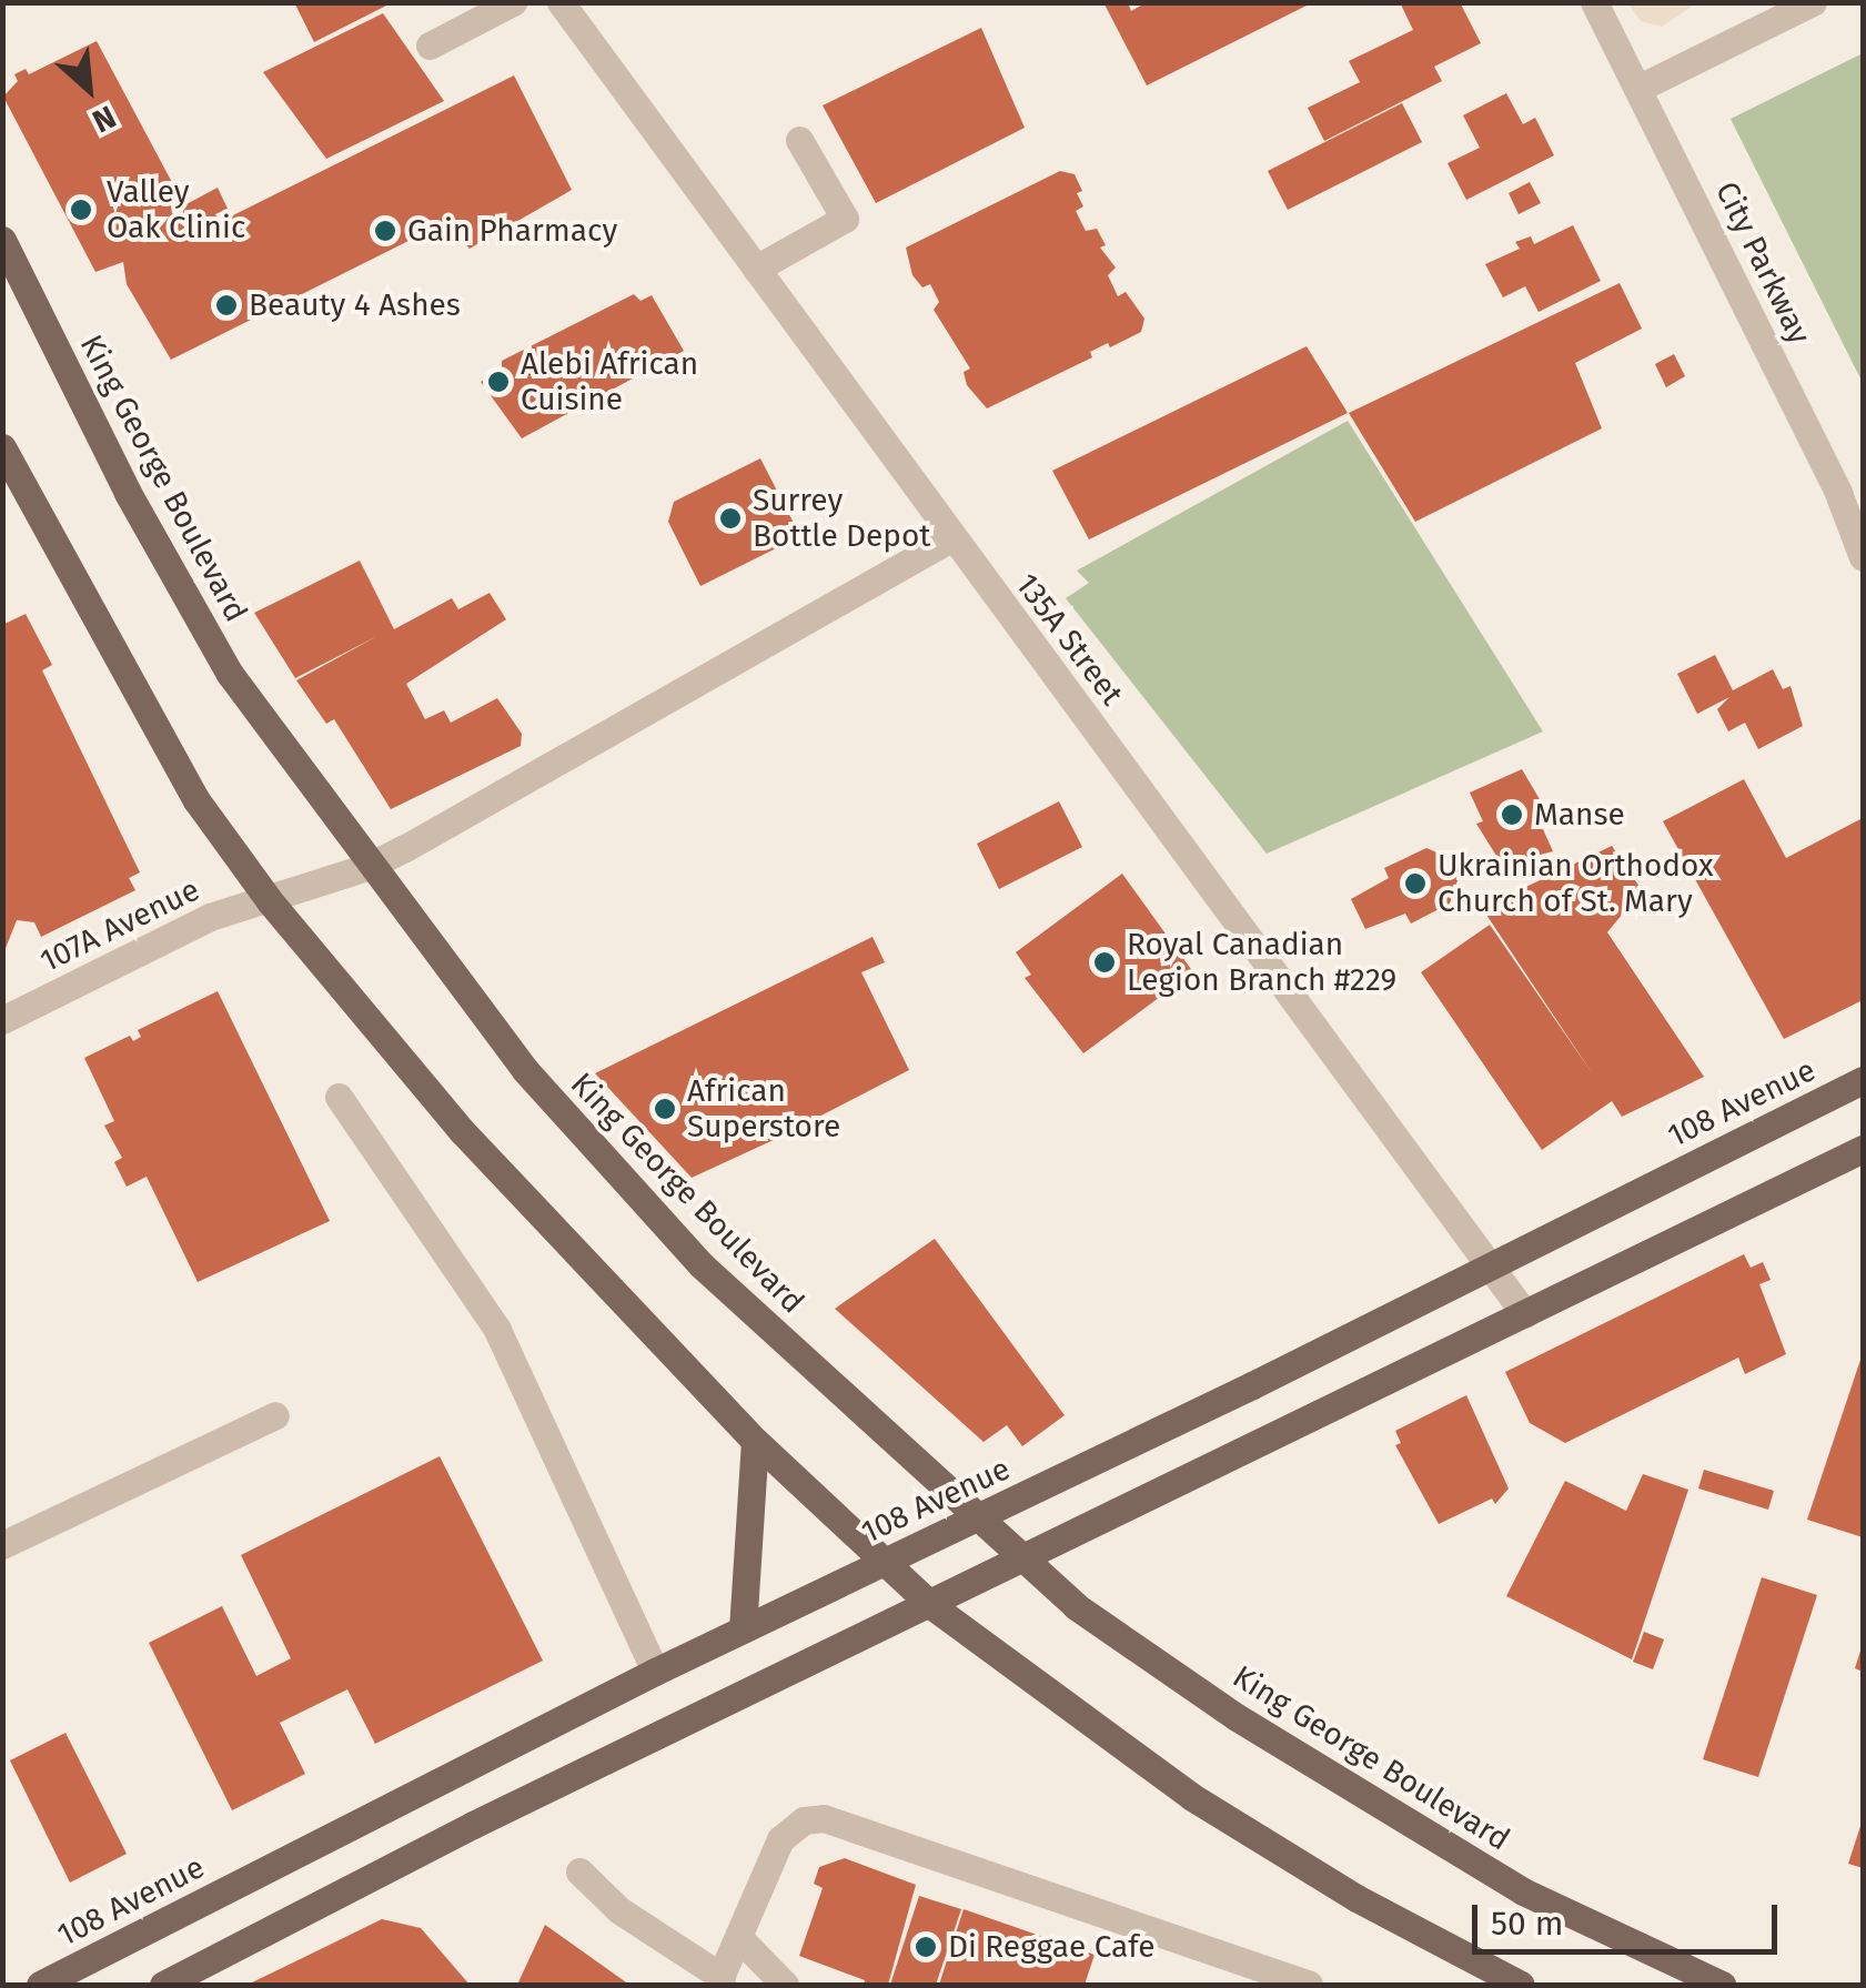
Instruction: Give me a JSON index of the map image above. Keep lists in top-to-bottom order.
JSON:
{
  "streets": {
    "main road": ["King George Boulevard", "108 Avenue"],
    "street": ["City Parkway", "135A Street", "107A Avenue"]
  },
  "crossings": [
    ["King George Boulevard", "107A Avenue"],
    ["King George Boulevard", "108 Avenue"],
    ["135A Street", "107A Avenue"],
    ["135A Street", "108 Avenue"]
  ],
  "places": [
    "Valley Oak Clinic",
    "Gain Pharmacy",
    "Beauty 4 Ashes",
    "Alebi African Cuisine",
    "Surrey Bottle Depot",
    "Manse",
    "Ukrainian Orthodox Church of St. Mary",
    "Royal Canadian Legion Branch #229",
    "African Superstore",
    "Di Reggae Cafe"
  ],
  "scale_bar": "50 m",
  "north": "bottom right"
}
